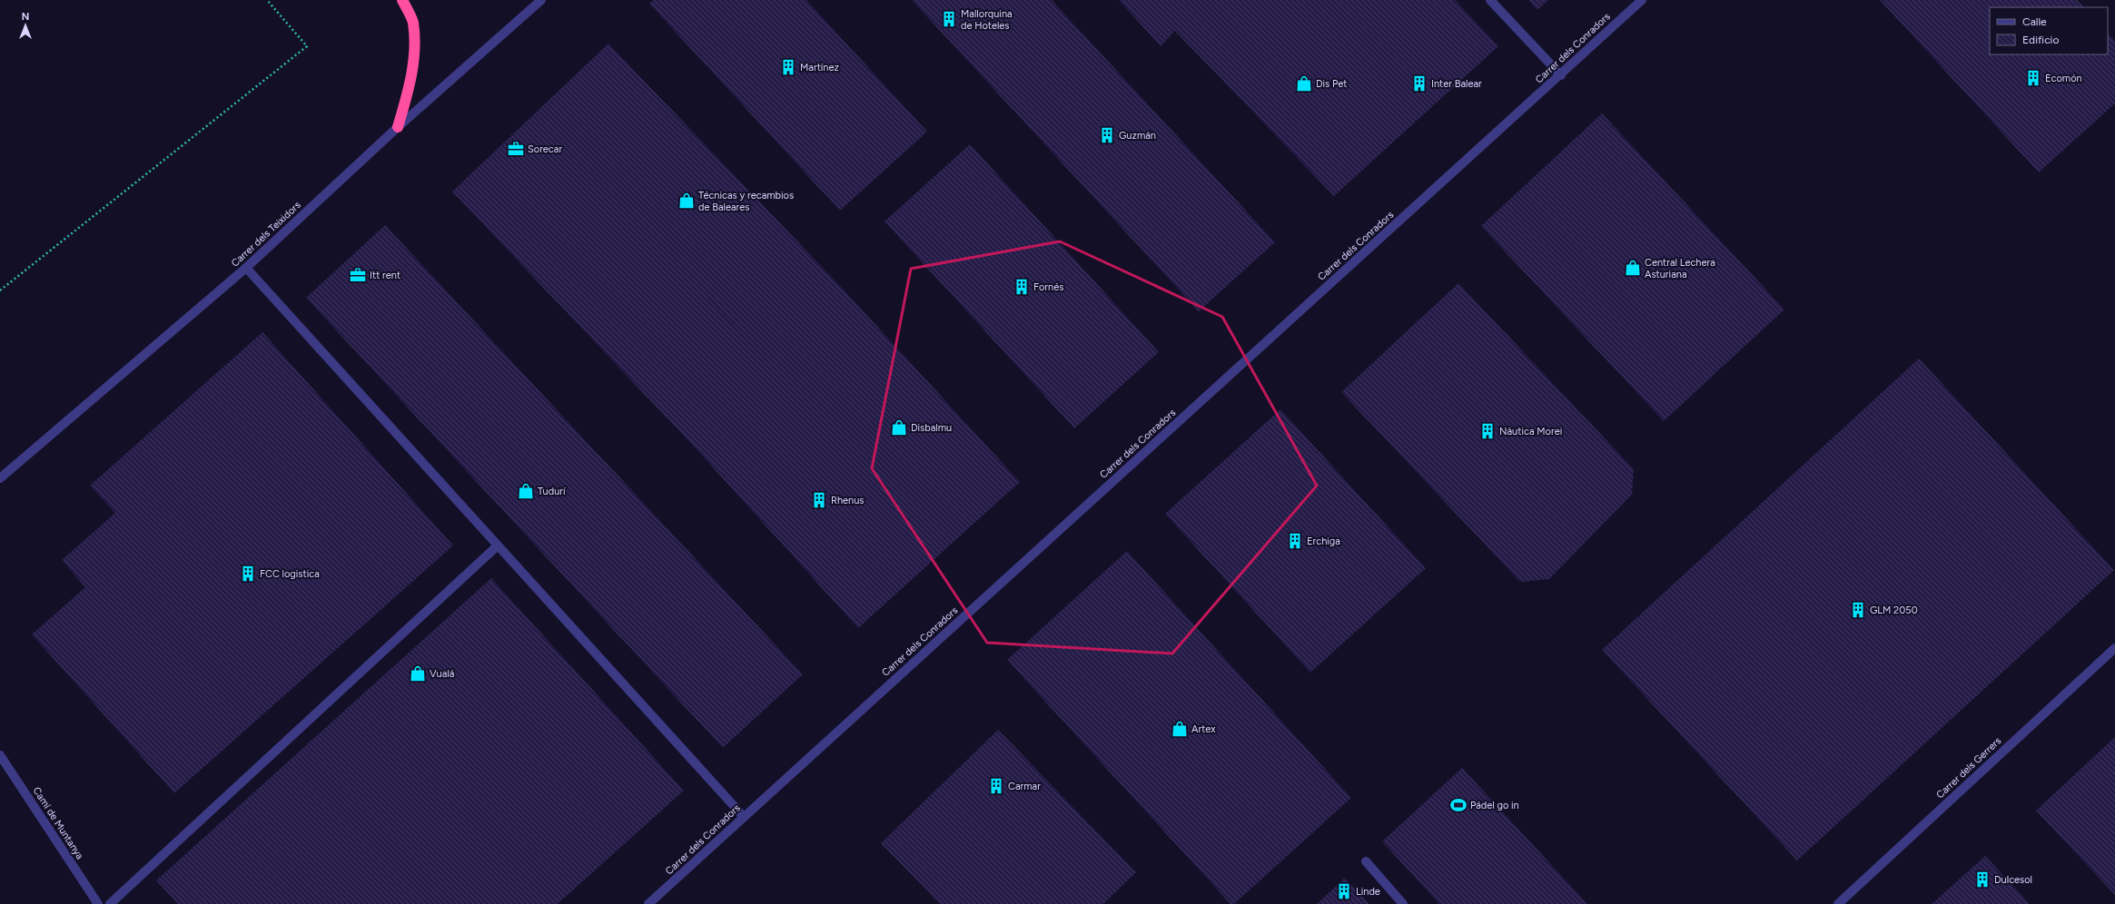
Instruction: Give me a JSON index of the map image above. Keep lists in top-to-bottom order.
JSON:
{
  "streets": {
    "street": [
      "Carrer dels Conradors",
      "Carrer dels Teixidors",
      "Carrer dels Gerrers",
      "Camí de Muntanya"
    ]
  },
  "places": {
    "building": [
      "Mallorquina de Hoteles",
      "Martínez",
      "Ecomón",
      "Inter Balear",
      "Guzmán",
      "Fornés",
      "Nàutica Morei",
      "Rhenus",
      "Erchiga",
      "FCC logistica",
      "GLM 2050",
      "Carmar",
      "Dulcesol",
      "Linde"
    ],
    "shop": [
      "Dis Pet",
      "Técnicas y recambios de Baleares",
      "Central Lechera Asturiana",
      "Disbalmu",
      "Tudurí",
      "Vualá",
      "Artex"
    ],
    "office": ["Sorecar", "Itt rent"],
    "sports": ["Pádel go in"]
  },
  "legend": ["Calle", "Edificio"],
  "north": "top"
}
